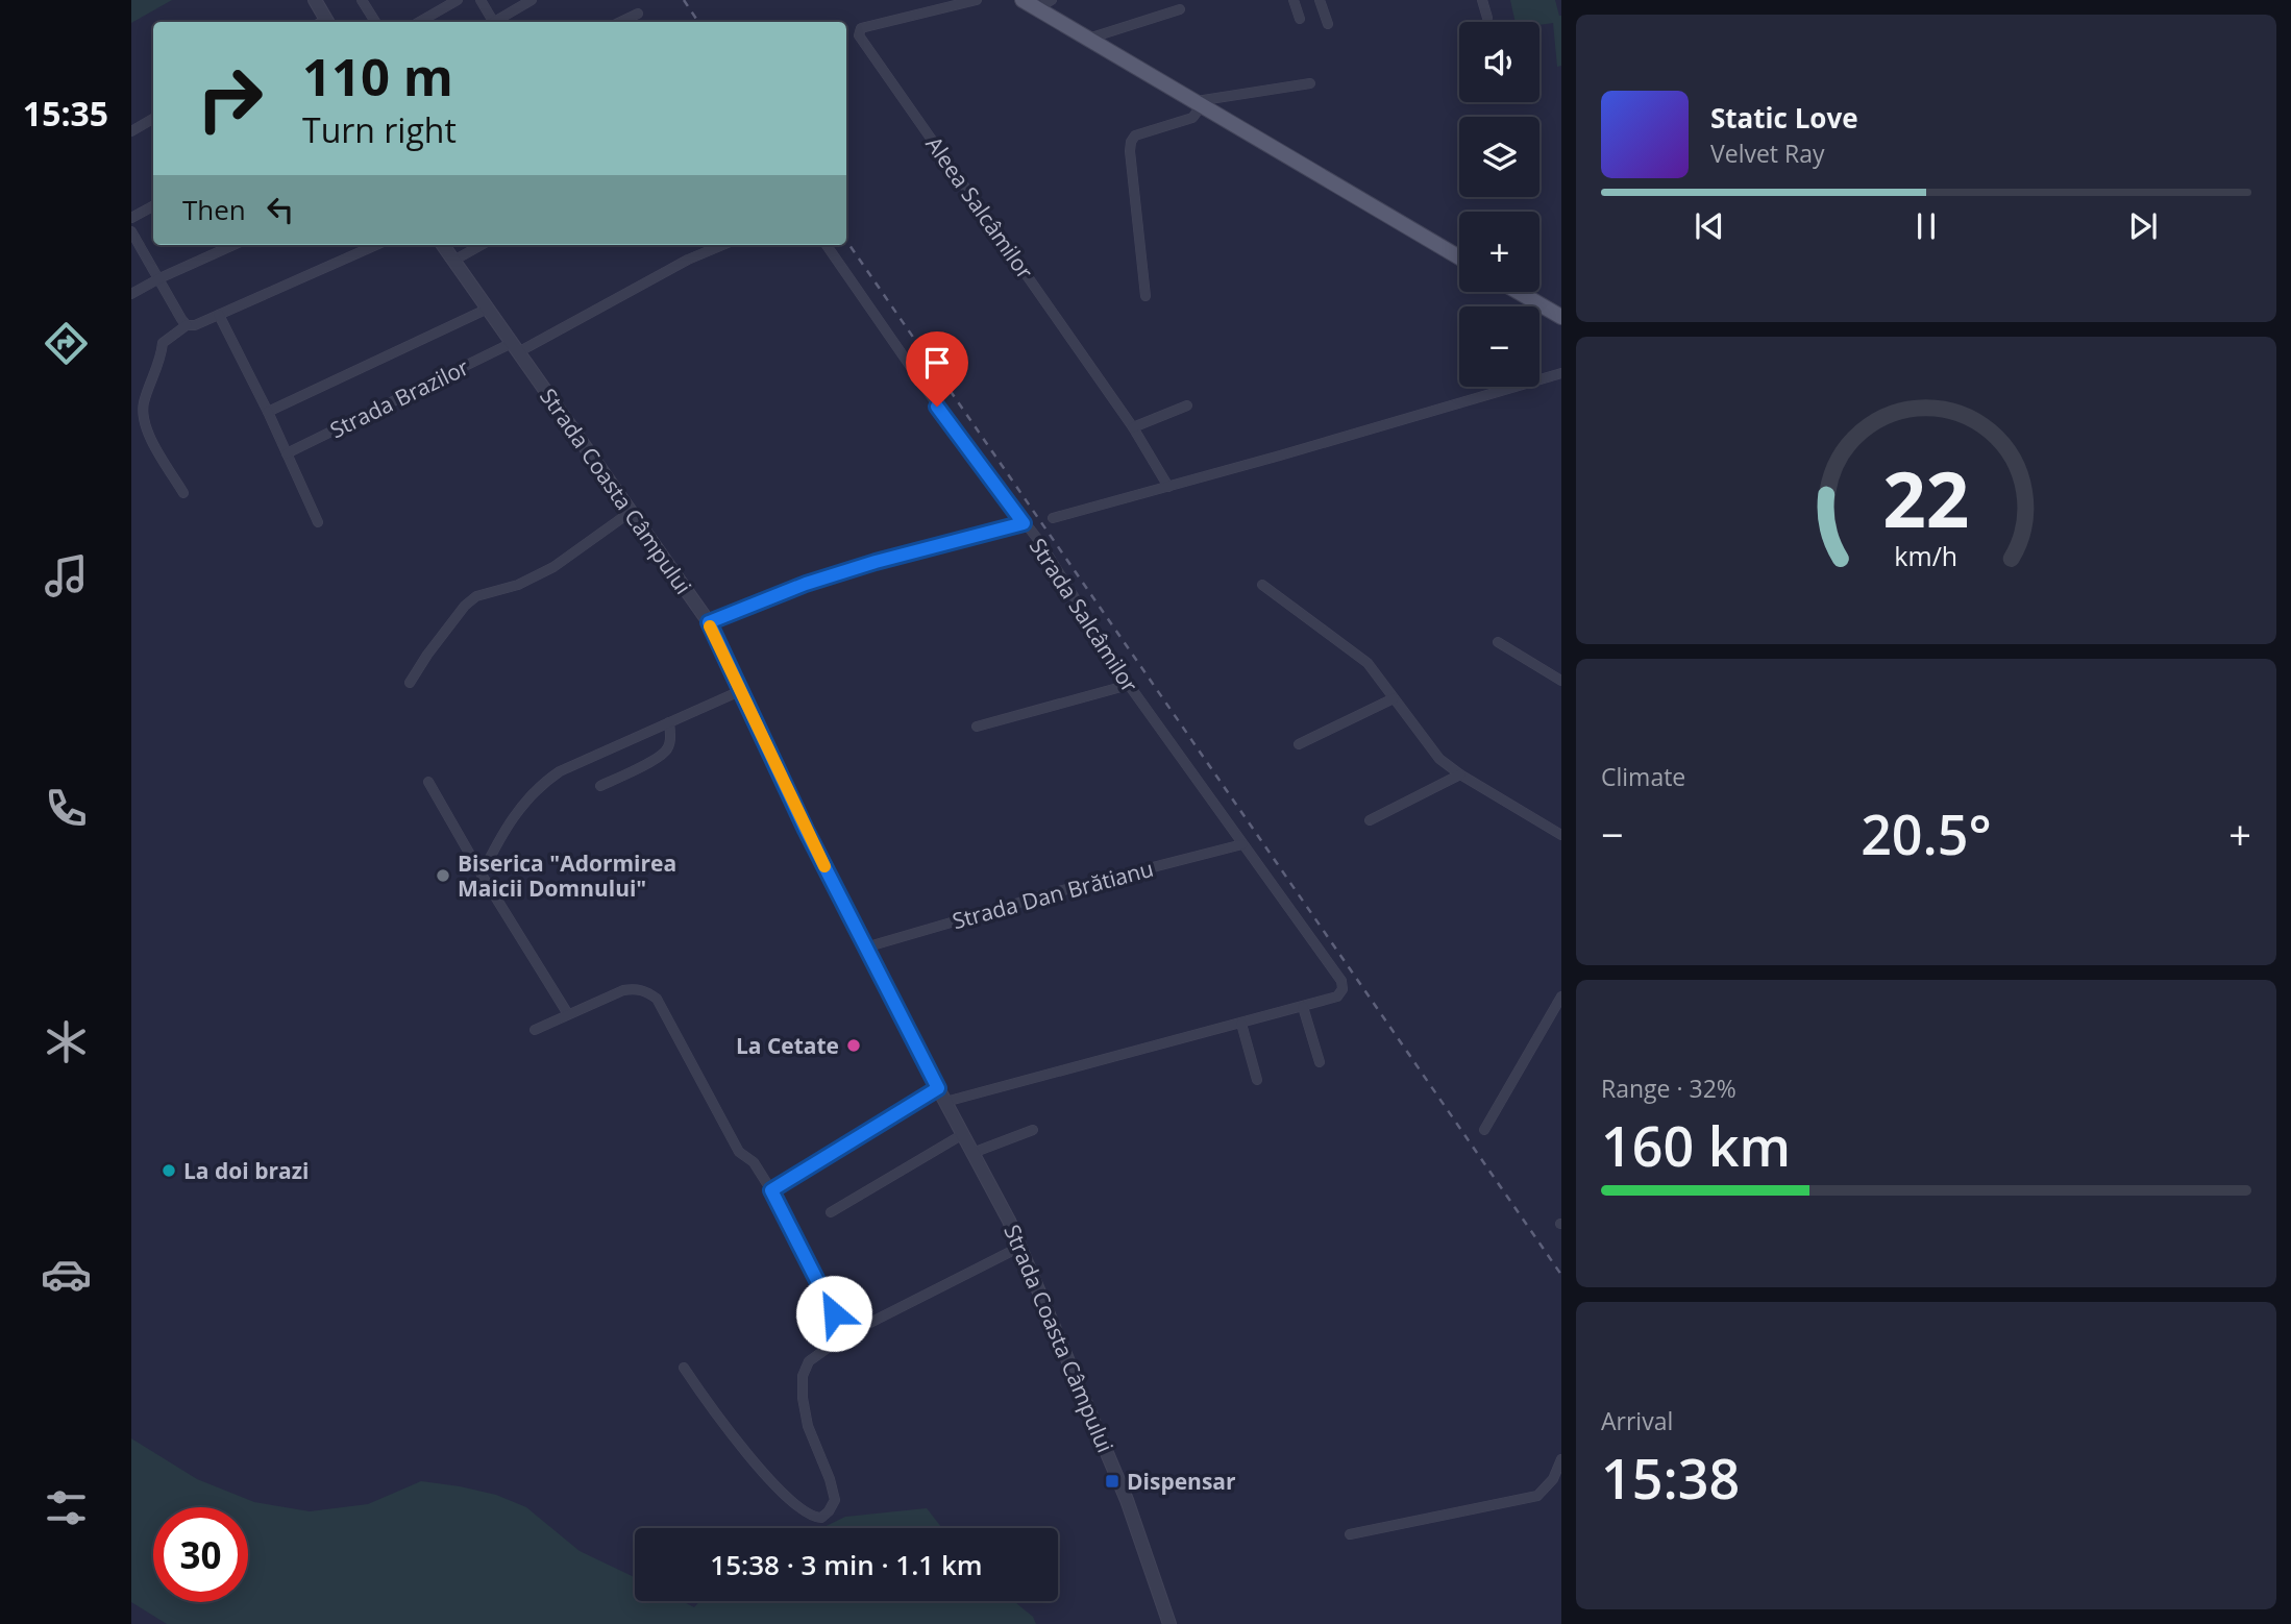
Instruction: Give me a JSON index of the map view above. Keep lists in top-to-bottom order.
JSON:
{
  "streets": {
    "street": [
      "Aleea Salcâmilor",
      "Strada Brazilor",
      "Strada Coasta Câmpului",
      "Strada Salcâmilor",
      "Strada Dan Brătianu"
    ]
  },
  "crossings": [
    ["Strada Brazilor", "Strada Coasta Câmpului"],
    ["Strada Coasta Câmpului", "Strada Dan Brătianu"],
    ["Strada Salcâmilor", "Strada Dan Brătianu"]
  ],
  "places": {
    "other": ["Biserica \"Adormirea Maicii Domnului\"", "La Cetate", "La doi brazi"],
    "transit": ["Dispensar"]
  },
  "page": {
    "tabs": "15:35",
    "map_buttons": ["+", "−"],
    "turn": ["110 m", "Turn right"],
    "song": ["Static Love", "Velvet Ray"],
    "then": "Then",
    "tile": [
      "Climate",
      ["Range · 32%", "160 km"],
      ["Arrival", "15:38"]
    ],
    "heat": ["−", "20.5°", "+"],
    "limit": "30",
    "trip": "15:38 · 3 min · 1.1 km",
    "gauge": ["22", "km/h"]
  }
}
